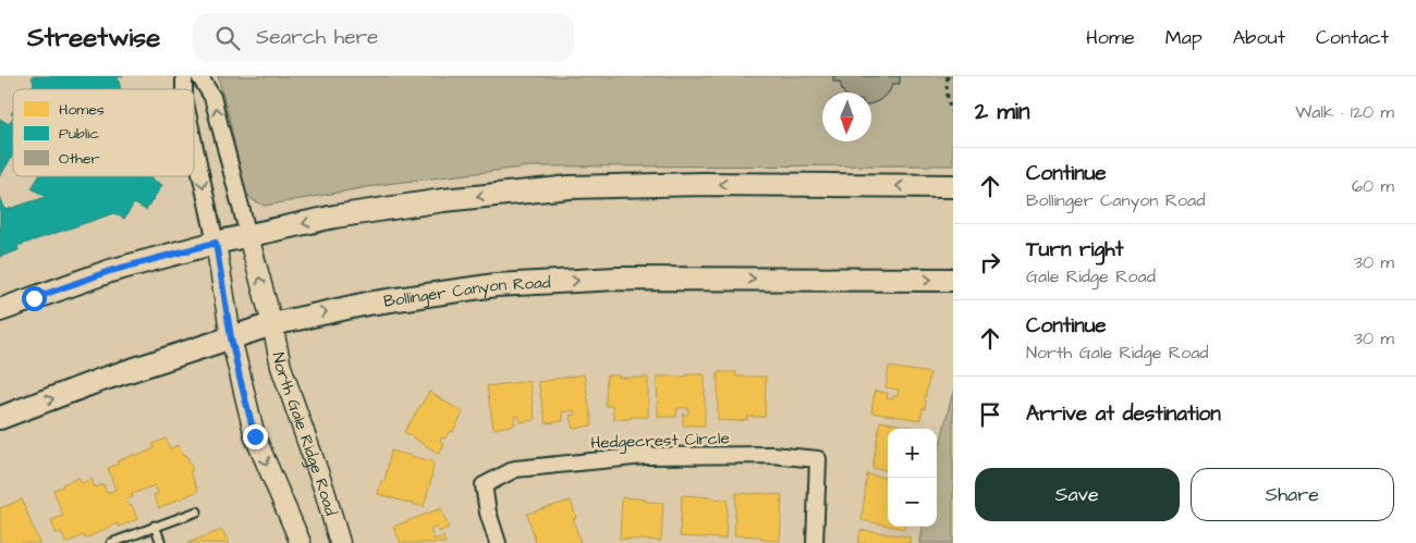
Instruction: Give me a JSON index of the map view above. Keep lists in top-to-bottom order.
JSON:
{
  "streets": {
    "main road": ["Bollinger Canyon Road"],
    "street": ["North Gale Ridge Road", "Hedgecrest Circle"]
  },
  "crossings": [
    ["Bollinger Canyon Road", "North Gale Ridge Road"]
  ],
  "legend": ["Homes", "Public", "Other"],
  "north": "bottom",
  "page": {
    "header": "Streetwise",
    "search": "Search here",
    "nav": [
      "Home",
      "Map",
      "About",
      "Contact"
    ],
    "heading": ["2 min", "Walk · 120 m"],
    "list": [
      ["Continue", "Bollinger Canyon Road", "60 m"],
      ["Turn right", "Gale Ridge Road", "30 m"],
      ["Continue", "North Gale Ridge Road", "30 m"],
      "Arrive at destination"
    ],
    "map_buttons": ["+", "−"],
    "buttons": ["Save", "Share"]
  }
}
